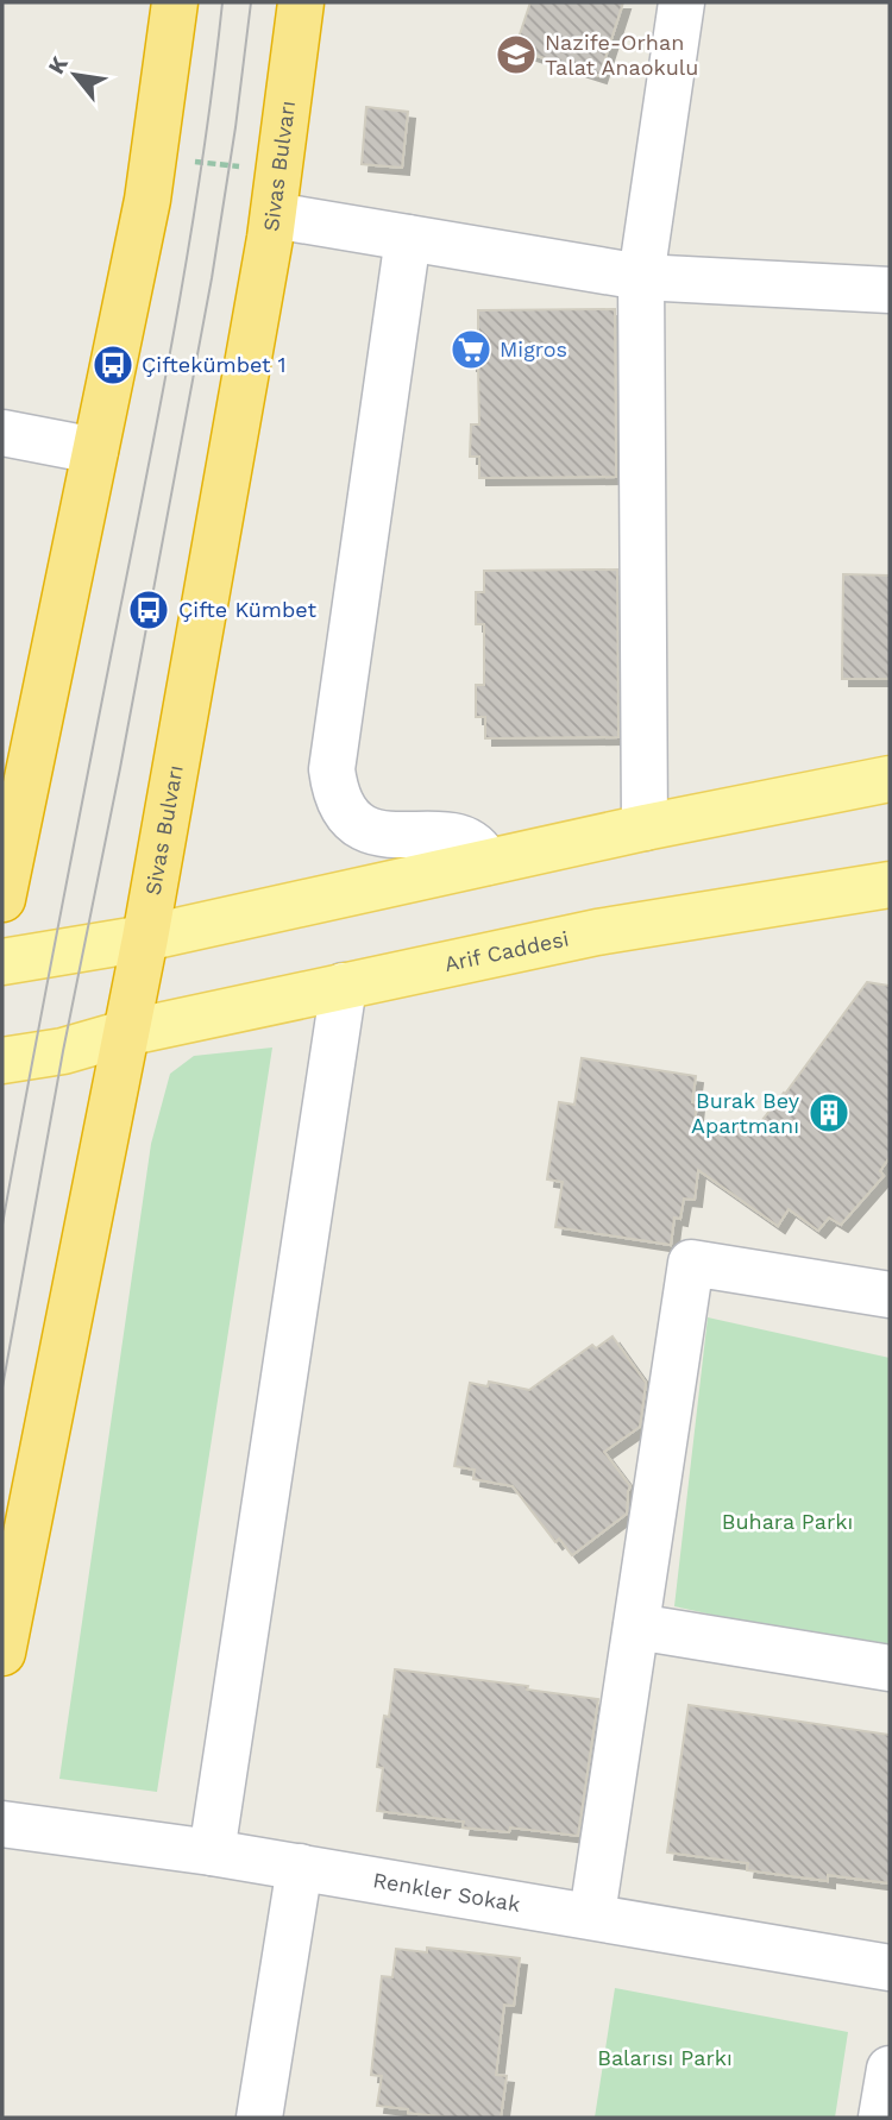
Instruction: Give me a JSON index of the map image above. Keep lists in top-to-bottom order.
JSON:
{
  "streets": {
    "highway": ["Sivas Bulvarı"],
    "main road": ["Arif Caddesi"],
    "street": ["Renkler Sokak"]
  },
  "crossings": [
    ["Sivas Bulvarı", "Arif Caddesi"]
  ],
  "parks": ["Buhara Parkı", "Balarısı Parkı"],
  "places": {
    "school or university": ["Nazife-Orhan Talat Anaokulu"],
    "supermarket": ["Migros"],
    "bus stop": ["Çiftekümbet 1", "Çifte Kümbet"],
    "building": ["Burak Bey Apartmanı"]
  },
  "north": "top left"
}
